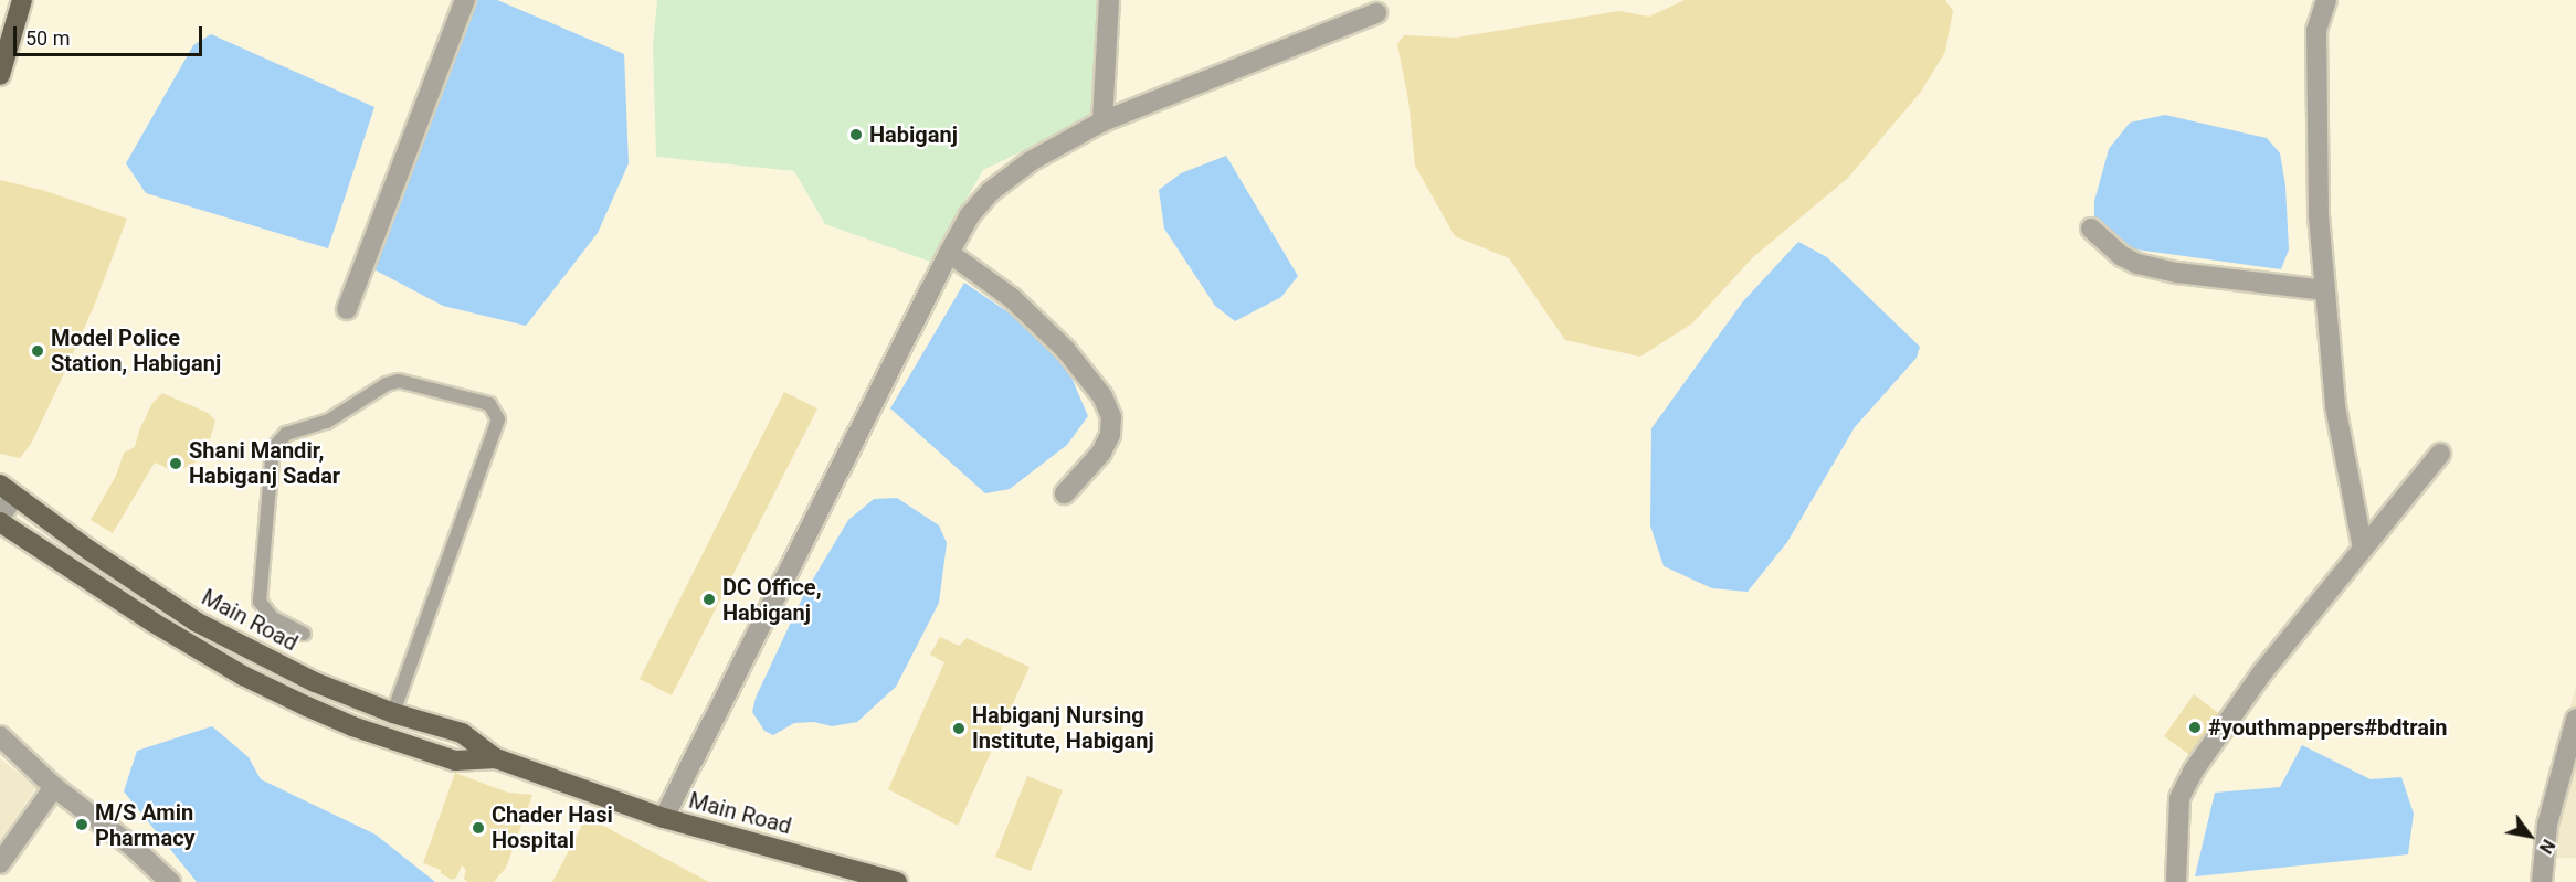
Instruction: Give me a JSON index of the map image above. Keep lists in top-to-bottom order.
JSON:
{
  "streets": {
    "main road": ["Main Road"]
  },
  "places": [
    "Habiganj",
    "Model Police Station, Habiganj",
    "Shani Mandir, Habiganj Sadar",
    "DC Office, Habiganj",
    "#youthmappers#bdtrain",
    "Habiganj Nursing Institute, Habiganj",
    "M/S Amin Pharmacy",
    "Chader Hasi Hospital"
  ],
  "scale_bar": "50 m",
  "north": "bottom right"
}
